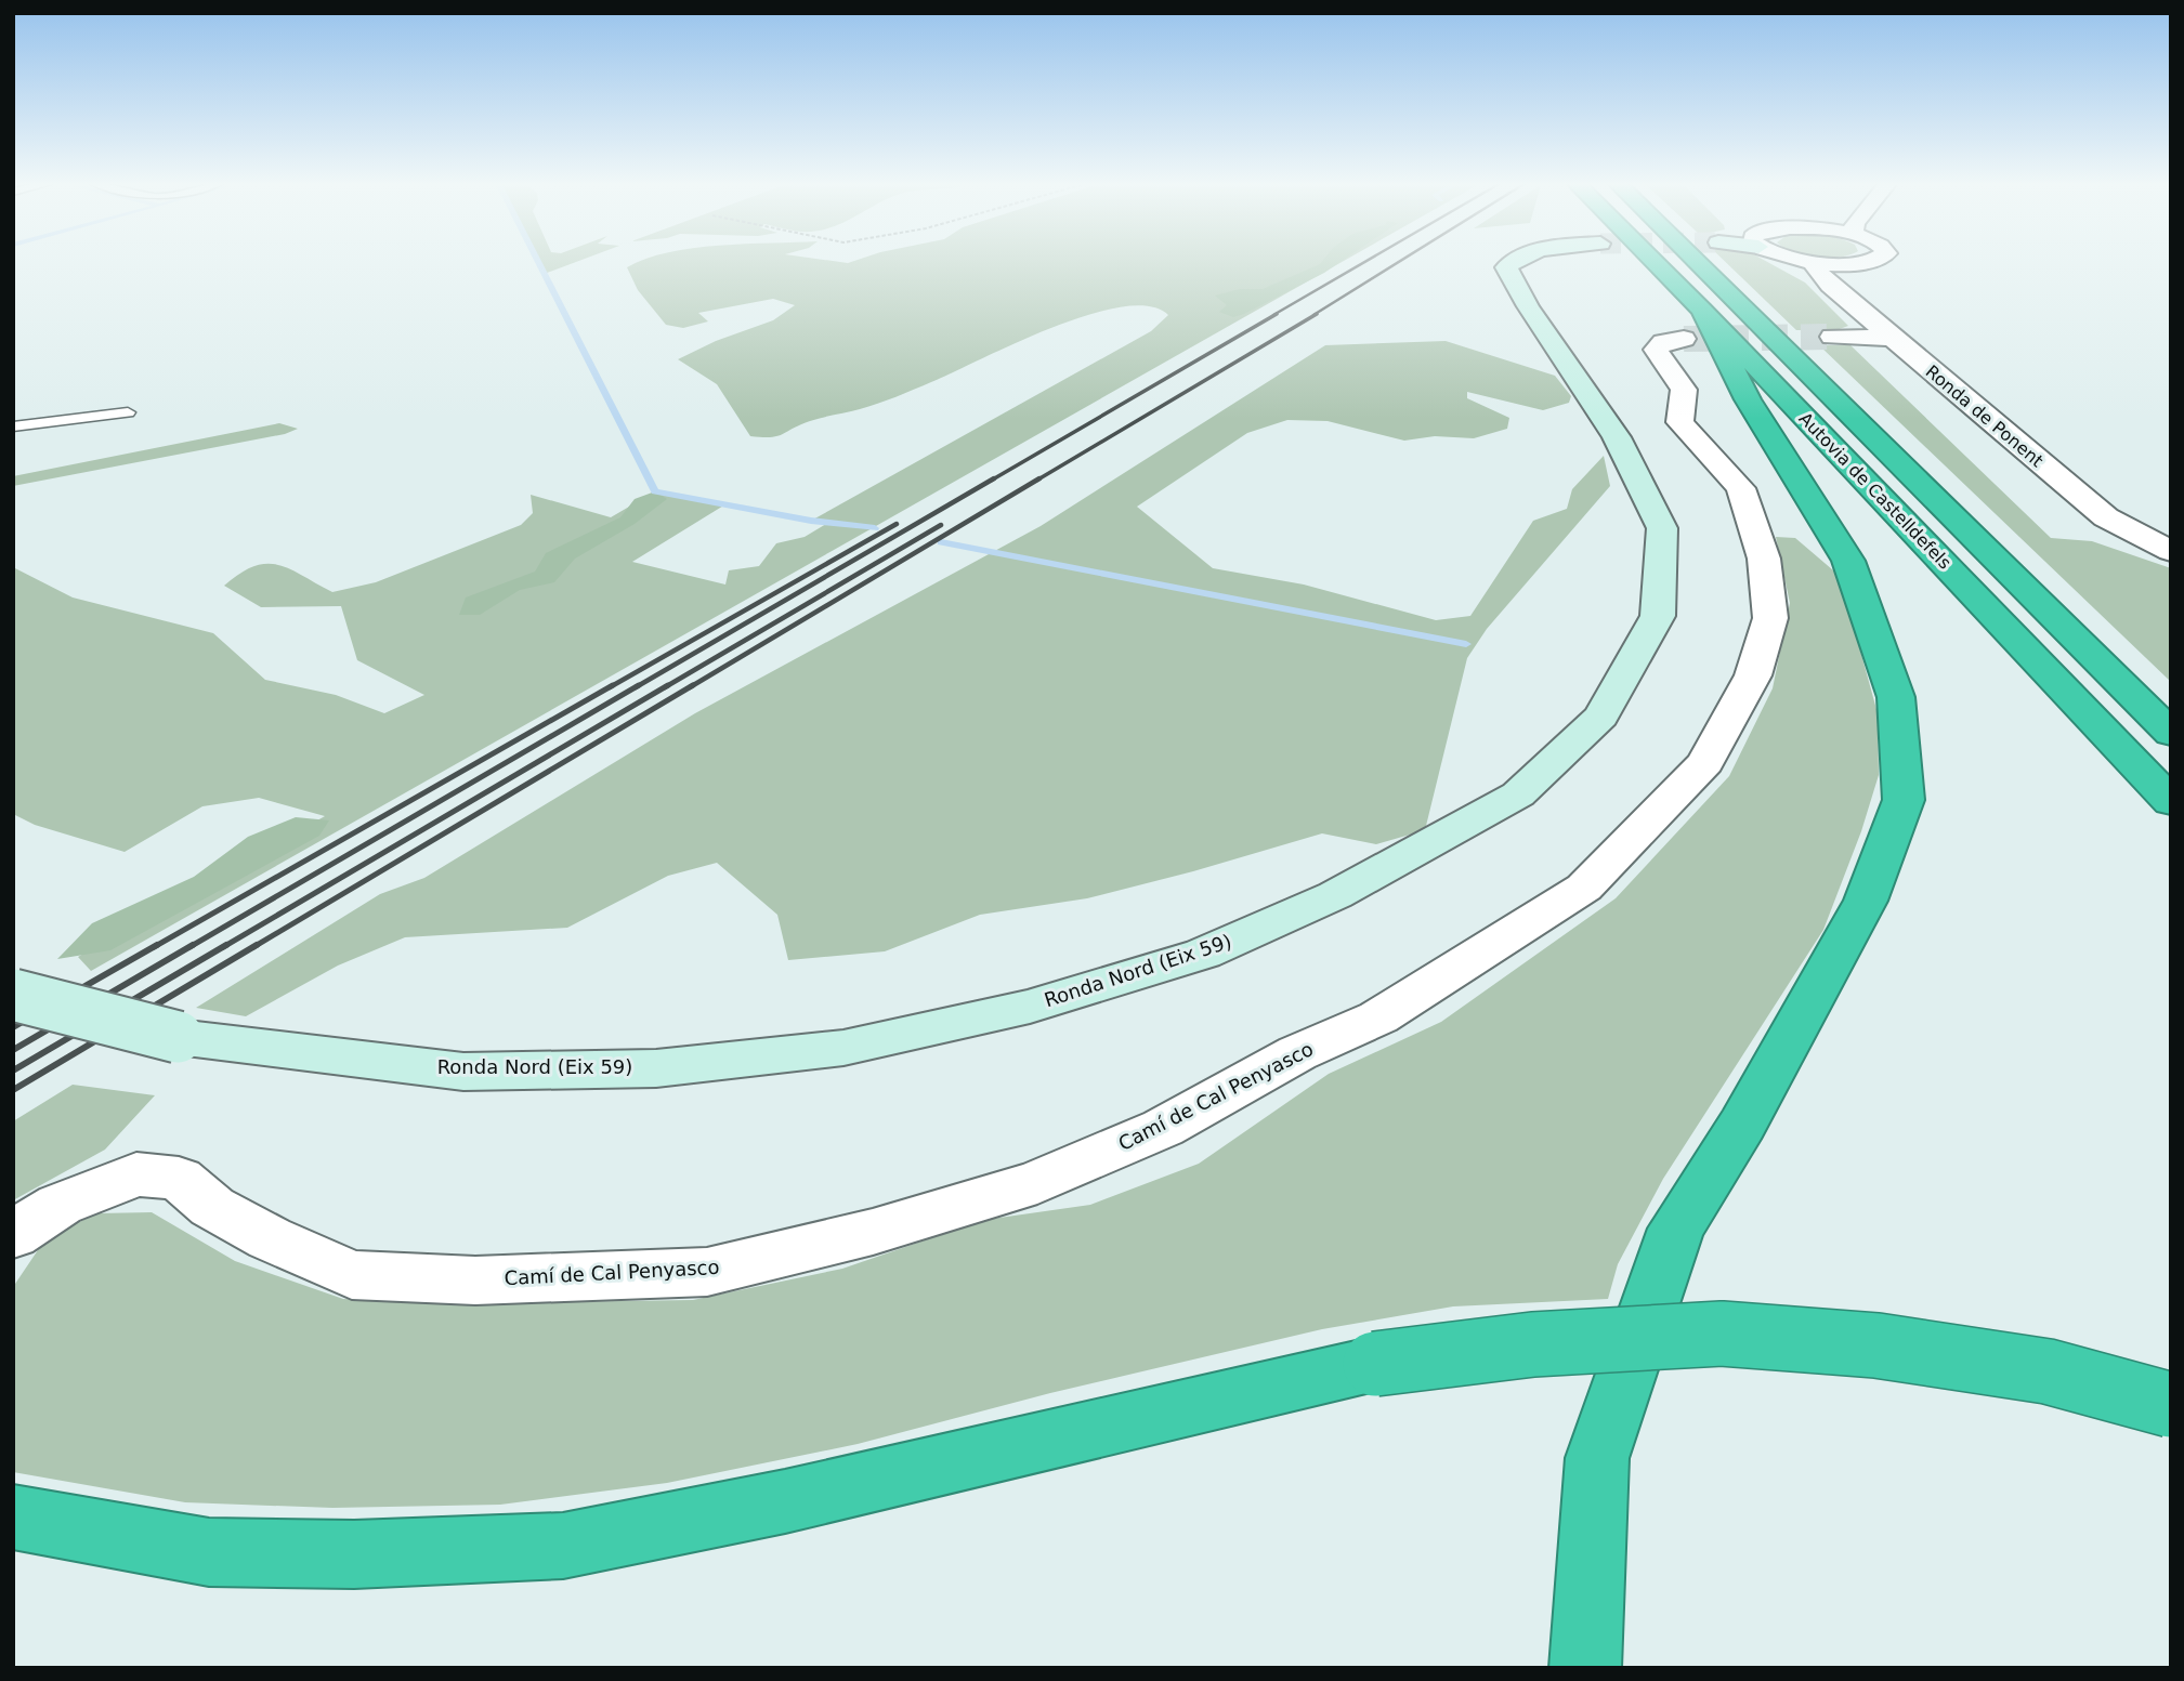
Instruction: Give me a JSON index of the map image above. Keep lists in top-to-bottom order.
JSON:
{
  "streets": {
    "highway": ["Autovia de Castelldefels"],
    "main road": ["Ronda Nord (Eix 59)"],
    "street": ["Ronda de Ponent", "Camí de Cal Penyasco"]
  },
  "crossings": [
    ["Autovia de Castelldefels", "Camí de Cal Penyasco"]
  ]
}
